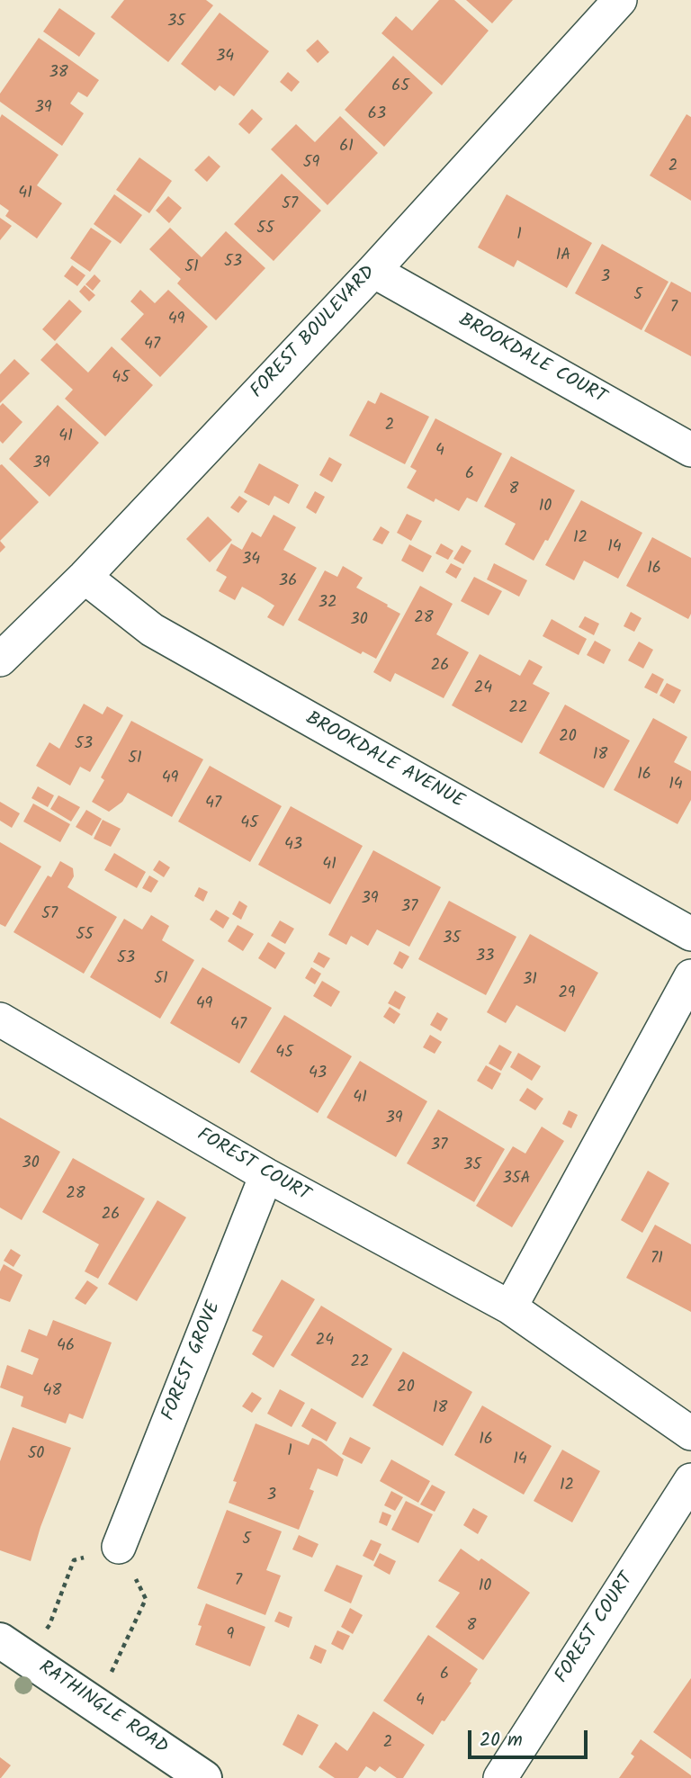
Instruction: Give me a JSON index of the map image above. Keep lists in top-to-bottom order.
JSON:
{
  "streets": {
    "street": [
      "FOREST BOULEVARD",
      "BROOKDALE COURT",
      "BROOKDALE AVENUE",
      "FOREST COURT",
      "FOREST GROVE",
      "RATHINGLE ROAD"
    ]
  },
  "crossings": [
    ["FOREST BOULEVARD", "BROOKDALE COURT"],
    ["FOREST BOULEVARD", "BROOKDALE AVENUE"],
    ["FOREST COURT", "FOREST GROVE"]
  ],
  "house_numbers": [
    "35",
    "34",
    "38",
    "65",
    "39",
    "63",
    "61",
    "59",
    "2",
    "41",
    "57",
    "55",
    "1",
    "1A",
    "53",
    "51",
    "3",
    "5",
    "7",
    "49",
    "47",
    "45",
    "2",
    "41",
    "4",
    "39",
    "6",
    "8",
    "10",
    "12",
    "14",
    "34",
    "16",
    "36",
    "32",
    "28",
    "30",
    "26",
    "24",
    "22",
    "20",
    "53",
    "18",
    "51",
    "16",
    "49",
    "14",
    "47",
    "45",
    "43",
    "41",
    "39",
    "37",
    "57",
    "55",
    "35",
    "33",
    "53",
    "51",
    "31",
    "29",
    "49",
    "47",
    "45",
    "43",
    "41",
    "39",
    "37",
    "30",
    "35",
    "35A",
    "28",
    "26",
    "71",
    "24",
    "46",
    "22",
    "20",
    "48",
    "18",
    "16",
    "1",
    "50",
    "14",
    "12",
    "3",
    "5",
    "7",
    "10",
    "8",
    "9",
    "6",
    "4",
    "2"
  ],
  "scale_bar": "20 m"
}
